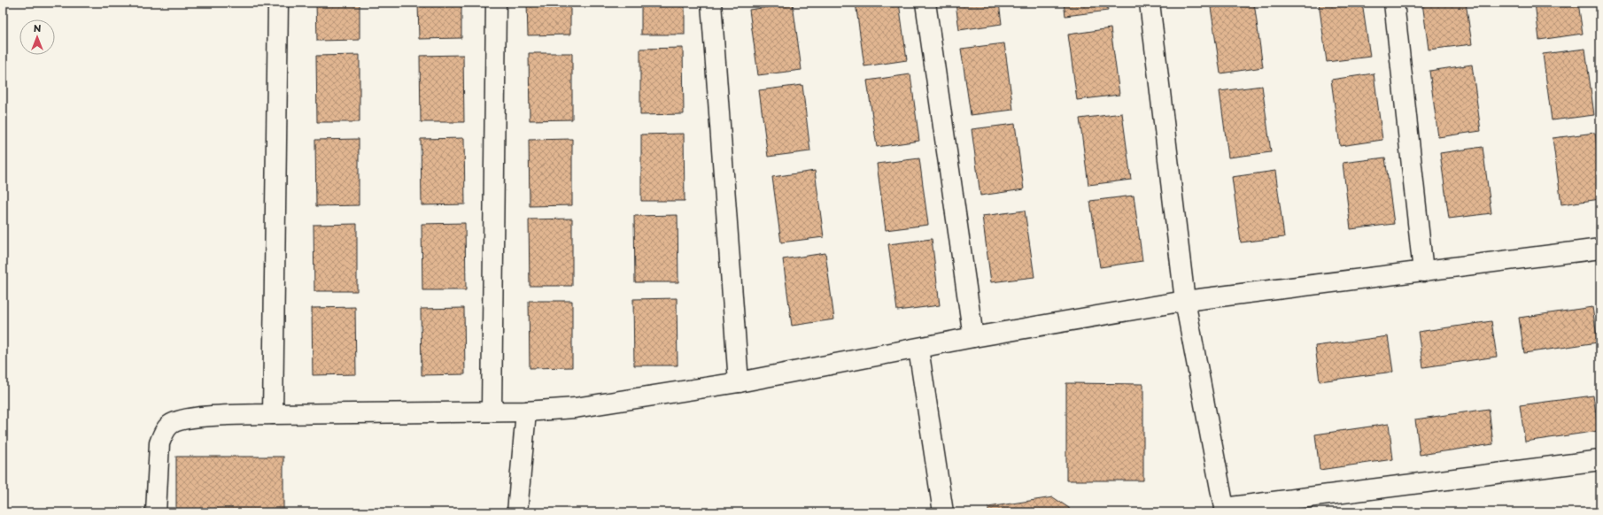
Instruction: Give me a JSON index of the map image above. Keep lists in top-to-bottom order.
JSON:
{
  "north": "top"
}
